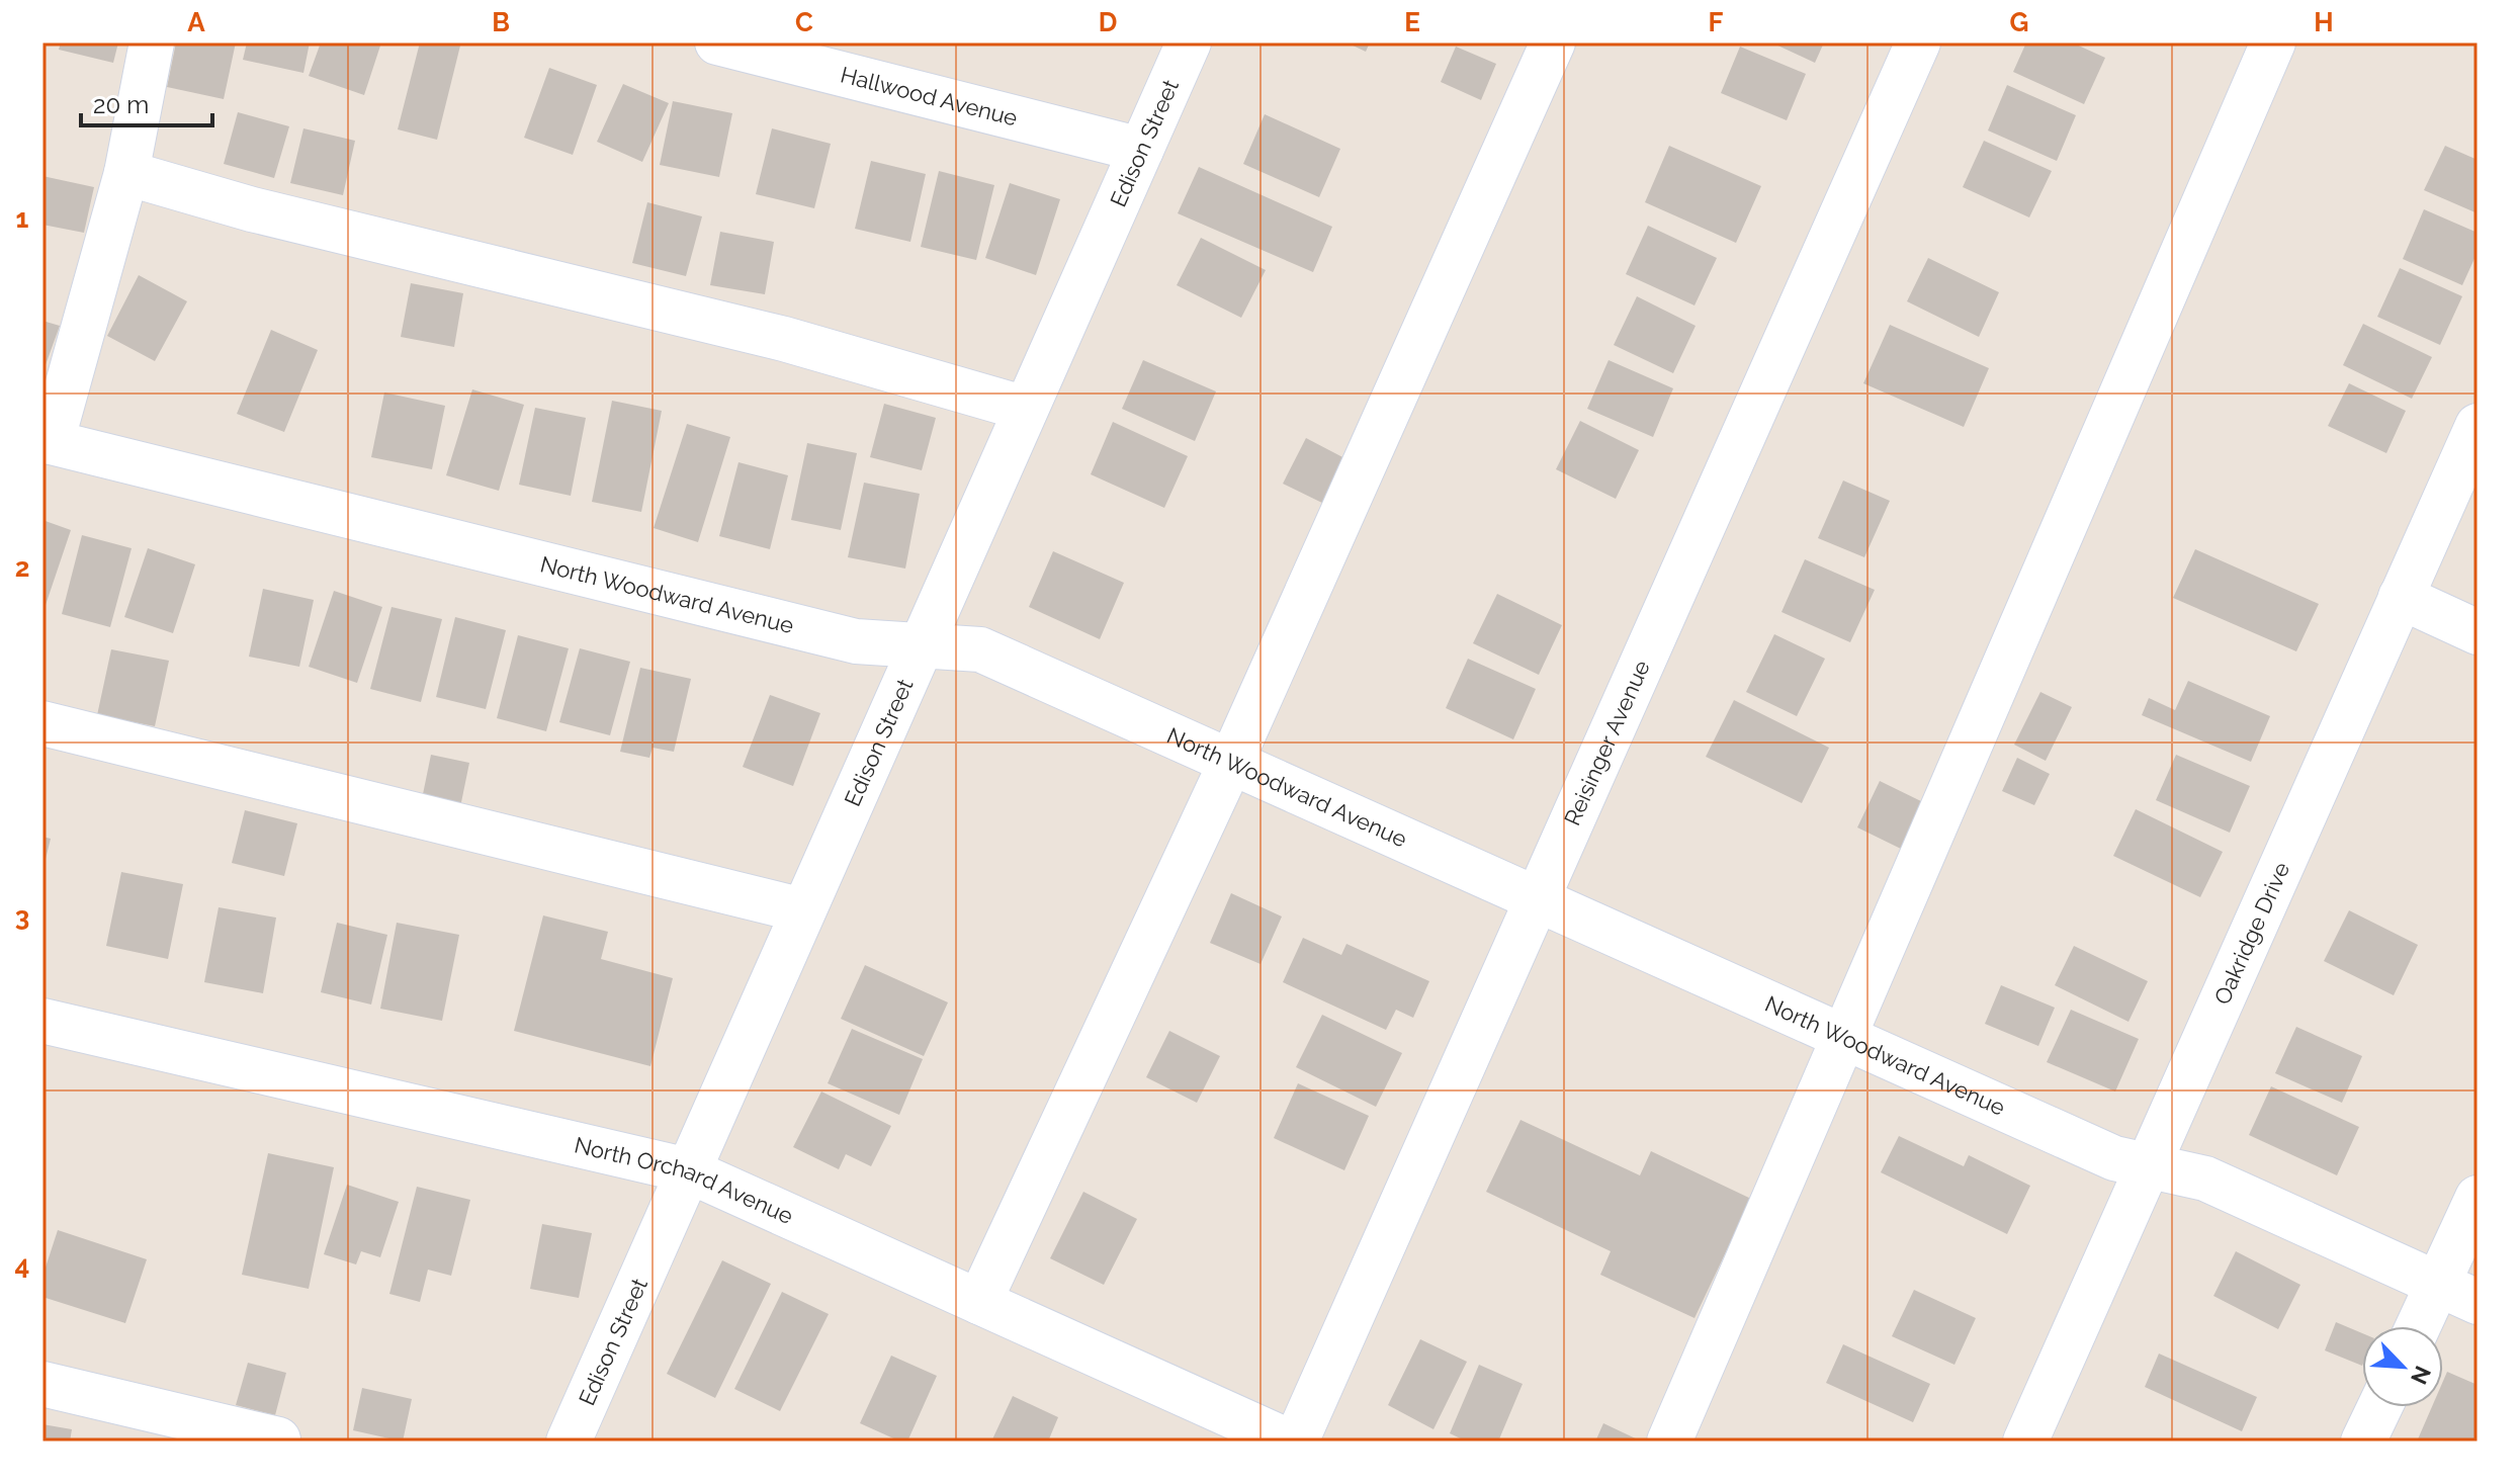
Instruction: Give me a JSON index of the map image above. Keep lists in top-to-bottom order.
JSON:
{
  "streets": {
    "street": [
      "Hallwood Avenue",
      "Edison Street",
      "North Woodward Avenue",
      "Reisinger Avenue",
      "Oakridge Drive",
      "North Orchard Avenue"
    ]
  },
  "crossings": [
    ["Hallwood Avenue", "Edison Street"],
    ["Edison Street", "North Woodward Avenue"],
    ["Edison Street", "North Orchard Avenue"],
    ["North Woodward Avenue", "Reisinger Avenue"],
    ["North Woodward Avenue", "Oakridge Drive"]
  ],
  "scale_bar": "20 m",
  "north": "bottom right",
  "grid": {
    "columns": [
      "A",
      "B",
      "C",
      "D",
      "E",
      "F",
      "G",
      "H"
    ],
    "rows": [
      "1",
      "2",
      "3",
      "4"
    ]
  }
}
